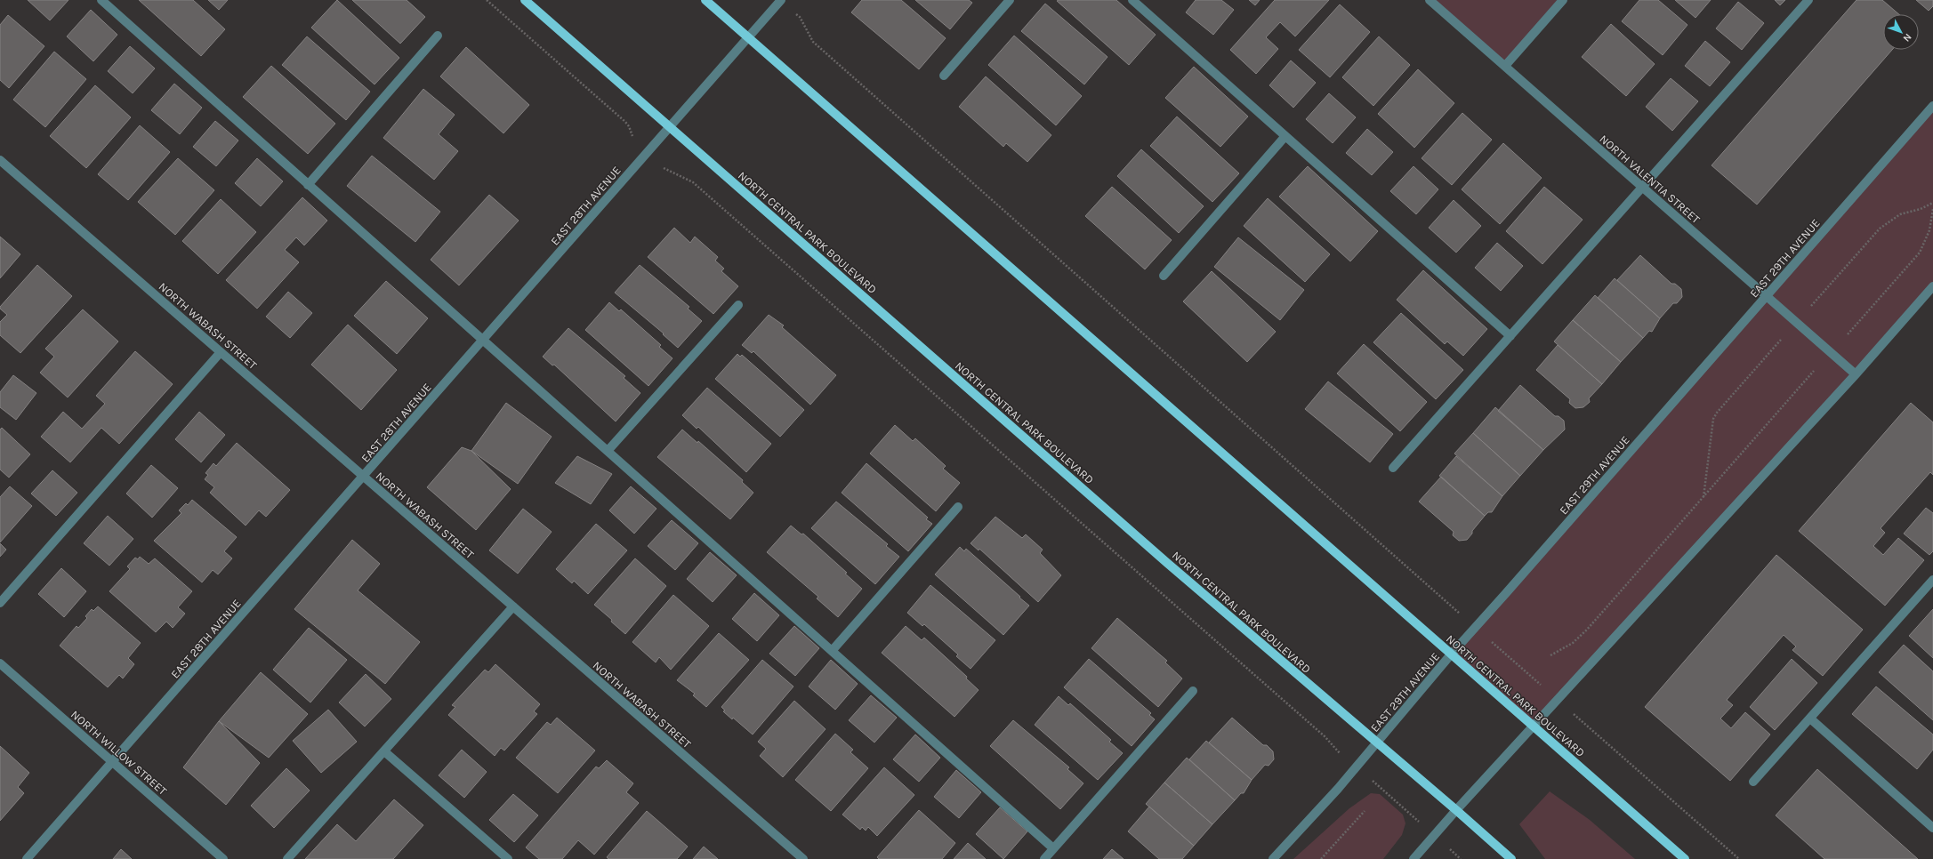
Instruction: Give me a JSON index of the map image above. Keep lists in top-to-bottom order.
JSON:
{
  "streets": {
    "main road": ["NORTH CENTRAL PARK BOULEVARD"],
    "street": [
      "NORTH VALENTIA STREET",
      "EAST 28TH AVENUE",
      "EAST 29TH AVENUE",
      "NORTH WABASH STREET",
      "NORTH WILLOW STREET"
    ]
  },
  "crossings": [
    ["NORTH VALENTIA STREET", "EAST 29TH AVENUE"],
    ["EAST 28TH AVENUE", "NORTH CENTRAL PARK BOULEVARD"],
    ["EAST 28TH AVENUE", "NORTH WABASH STREET"],
    ["EAST 28TH AVENUE", "NORTH WILLOW STREET"],
    ["NORTH CENTRAL PARK BOULEVARD", "EAST 29TH AVENUE"]
  ],
  "north": "bottom right"
}
